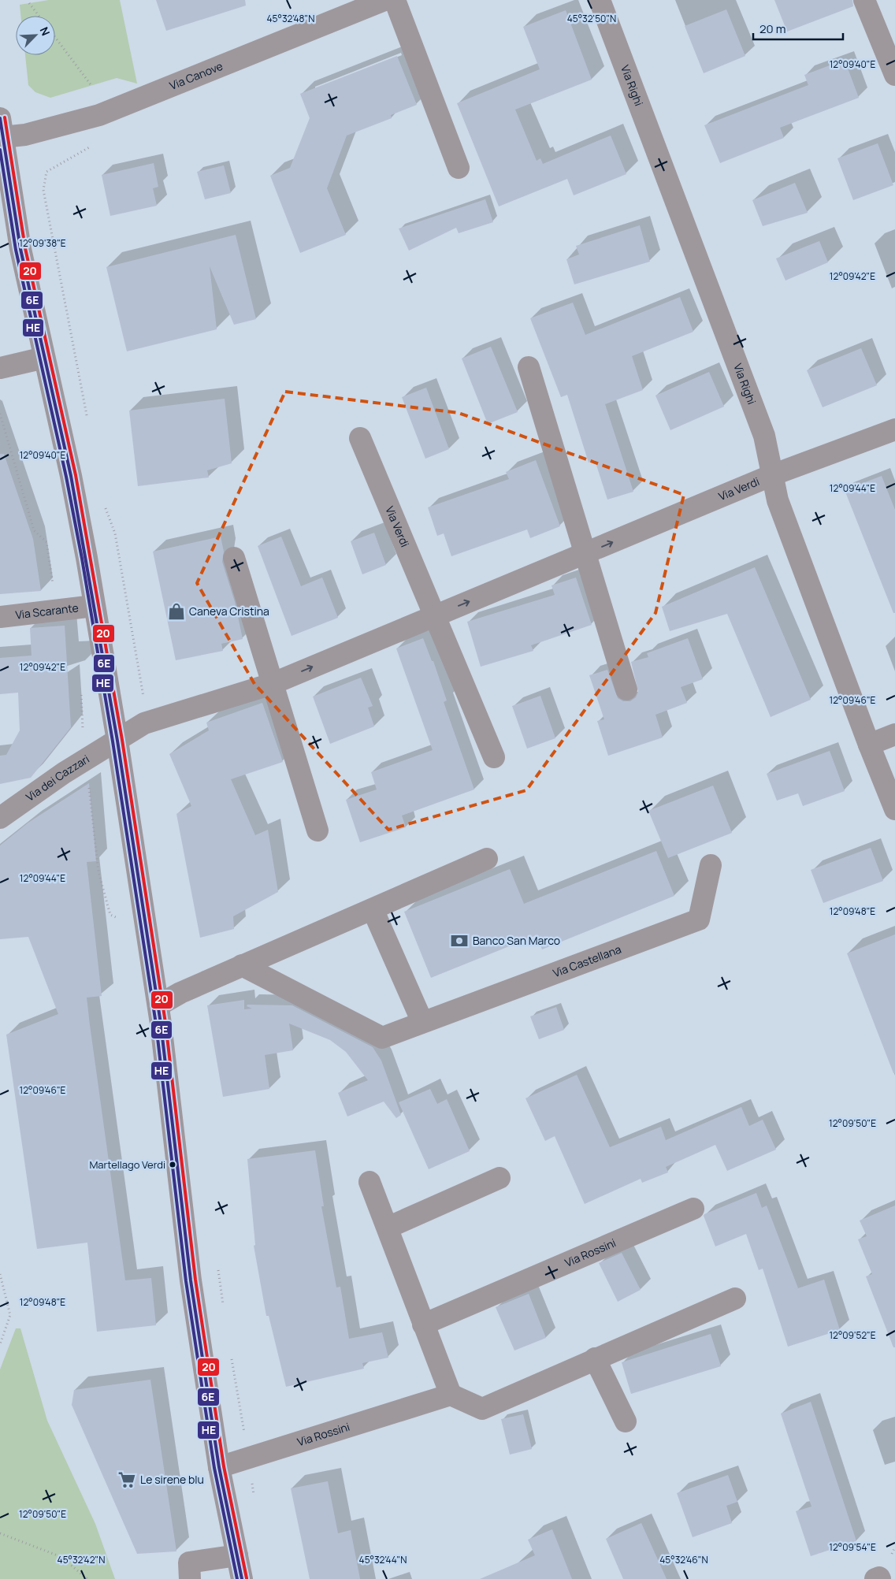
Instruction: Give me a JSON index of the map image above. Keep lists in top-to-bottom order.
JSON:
{
  "streets": {
    "street": [
      "Via Canove",
      "Via Righi",
      "Via Verdi",
      "Via Scarante",
      "Via dei Cazzari",
      "Via Castellana",
      "Via Rossini"
    ]
  },
  "crossings": [
    ["Via Righi", "Via Verdi"],
    ["Via Verdi", "Via dei Cazzari"]
  ],
  "one_way": ["Via Verdi"],
  "places": {
    "shop": ["Caneva Cristina"],
    "bank": ["Banco San Marco"],
    "other": ["Martellago Verdi"],
    "supermarket": ["Le sirene blu"]
  },
  "lines": ["transit line 20", "transit line 6E", "transit line HE"],
  "scale_bar": "20 m",
  "north": "top right",
  "coordinates": [
    "45°32'48\"N",
    "45°32'50\"N",
    "12°09'40\"E",
    "12°09'38\"E",
    "12°09'42\"E",
    "12°09'44\"E",
    "12°09'46\"E",
    "12°09'48\"E",
    "12°09'50\"E",
    "12°09'52\"E",
    "12°09'54\"E",
    "45°32'42\"N",
    "45°32'44\"N",
    "45°32'46\"N"
  ]
}
